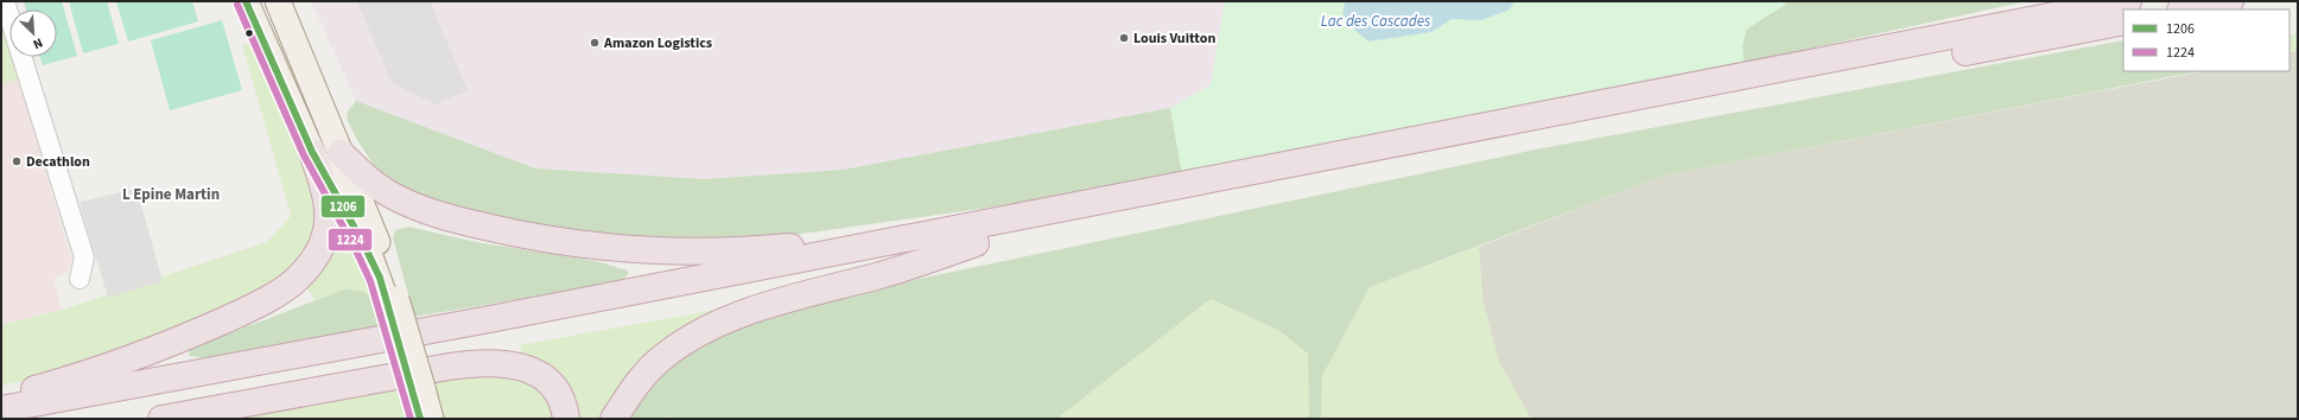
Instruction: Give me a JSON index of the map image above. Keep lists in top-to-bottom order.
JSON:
{
  "districts": ["L Epine Martin"],
  "water": ["Lac des Cascades"],
  "places": ["Louis Vuitton", "Amazon Logistics", "Decathlon"],
  "lines": ["transit line 1206", "transit line 1224"],
  "legend": ["1206", "1224"],
  "north": "bottom right"
}
